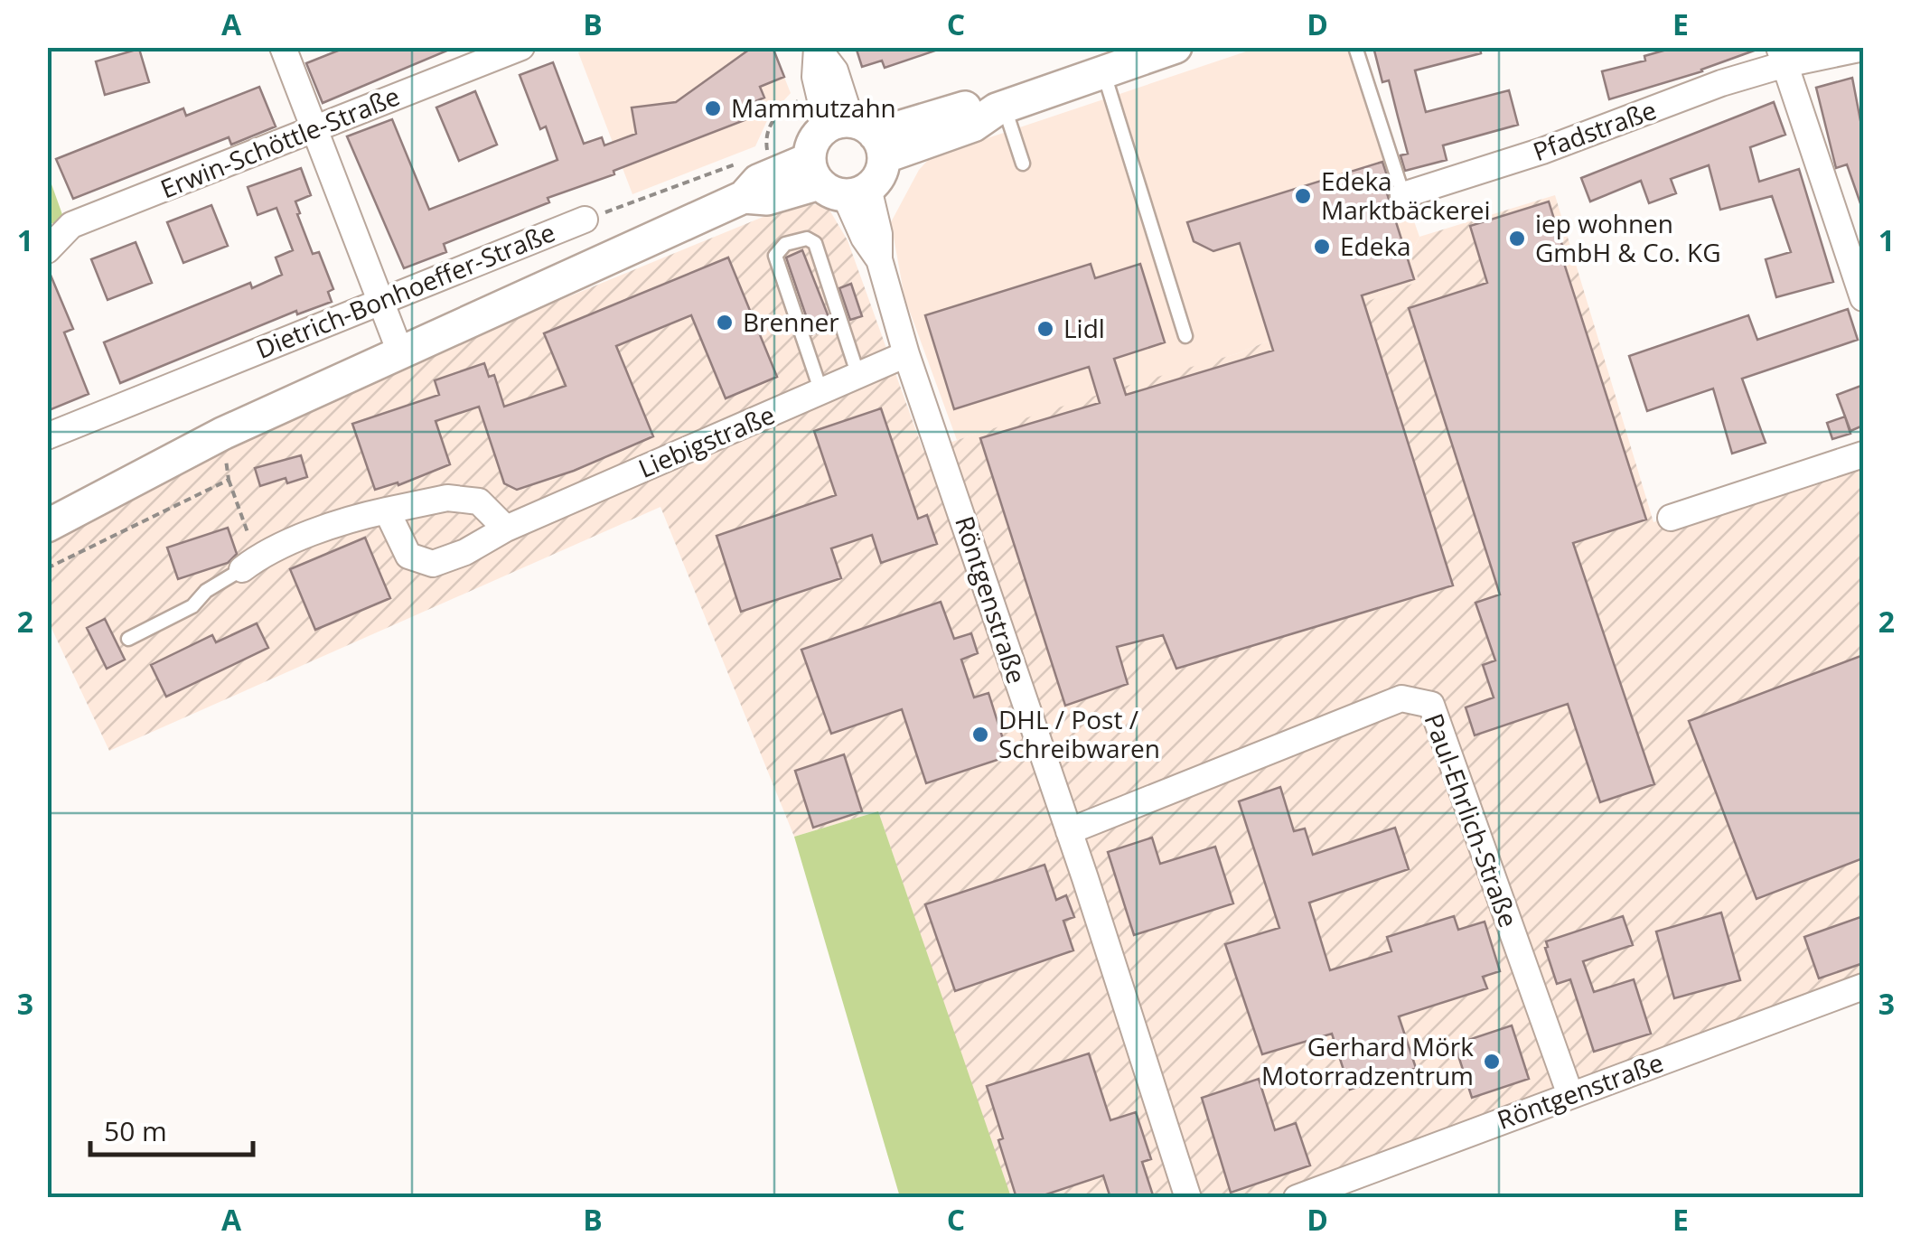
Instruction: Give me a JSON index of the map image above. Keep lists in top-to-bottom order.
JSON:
{
  "streets": {
    "street": [
      "Pfadstraße",
      "Erwin-Schöttle-Straße",
      "Dietrich-Bonhoeffer-Straße",
      "Liebigstraße",
      "Röntgenstraße",
      "Paul-Ehrlich-Straße"
    ]
  },
  "crossings": [
    ["Liebigstraße", "Röntgenstraße"],
    ["Röntgenstraße", "Paul-Ehrlich-Straße"]
  ],
  "places": [
    "Mammutzahn",
    "Edeka Marktbäckerei",
    "iep wohnen GmbH & Co. KG",
    "Edeka",
    "Brenner",
    "Lidl",
    "DHL / Post / Schreibwaren",
    "Gerhard Mörk Motorradzentrum"
  ],
  "scale_bar": "50 m",
  "grid": {
    "columns": [
      "A",
      "B",
      "C",
      "D",
      "E"
    ],
    "rows": ["1", "2", "3"]
  }
}
